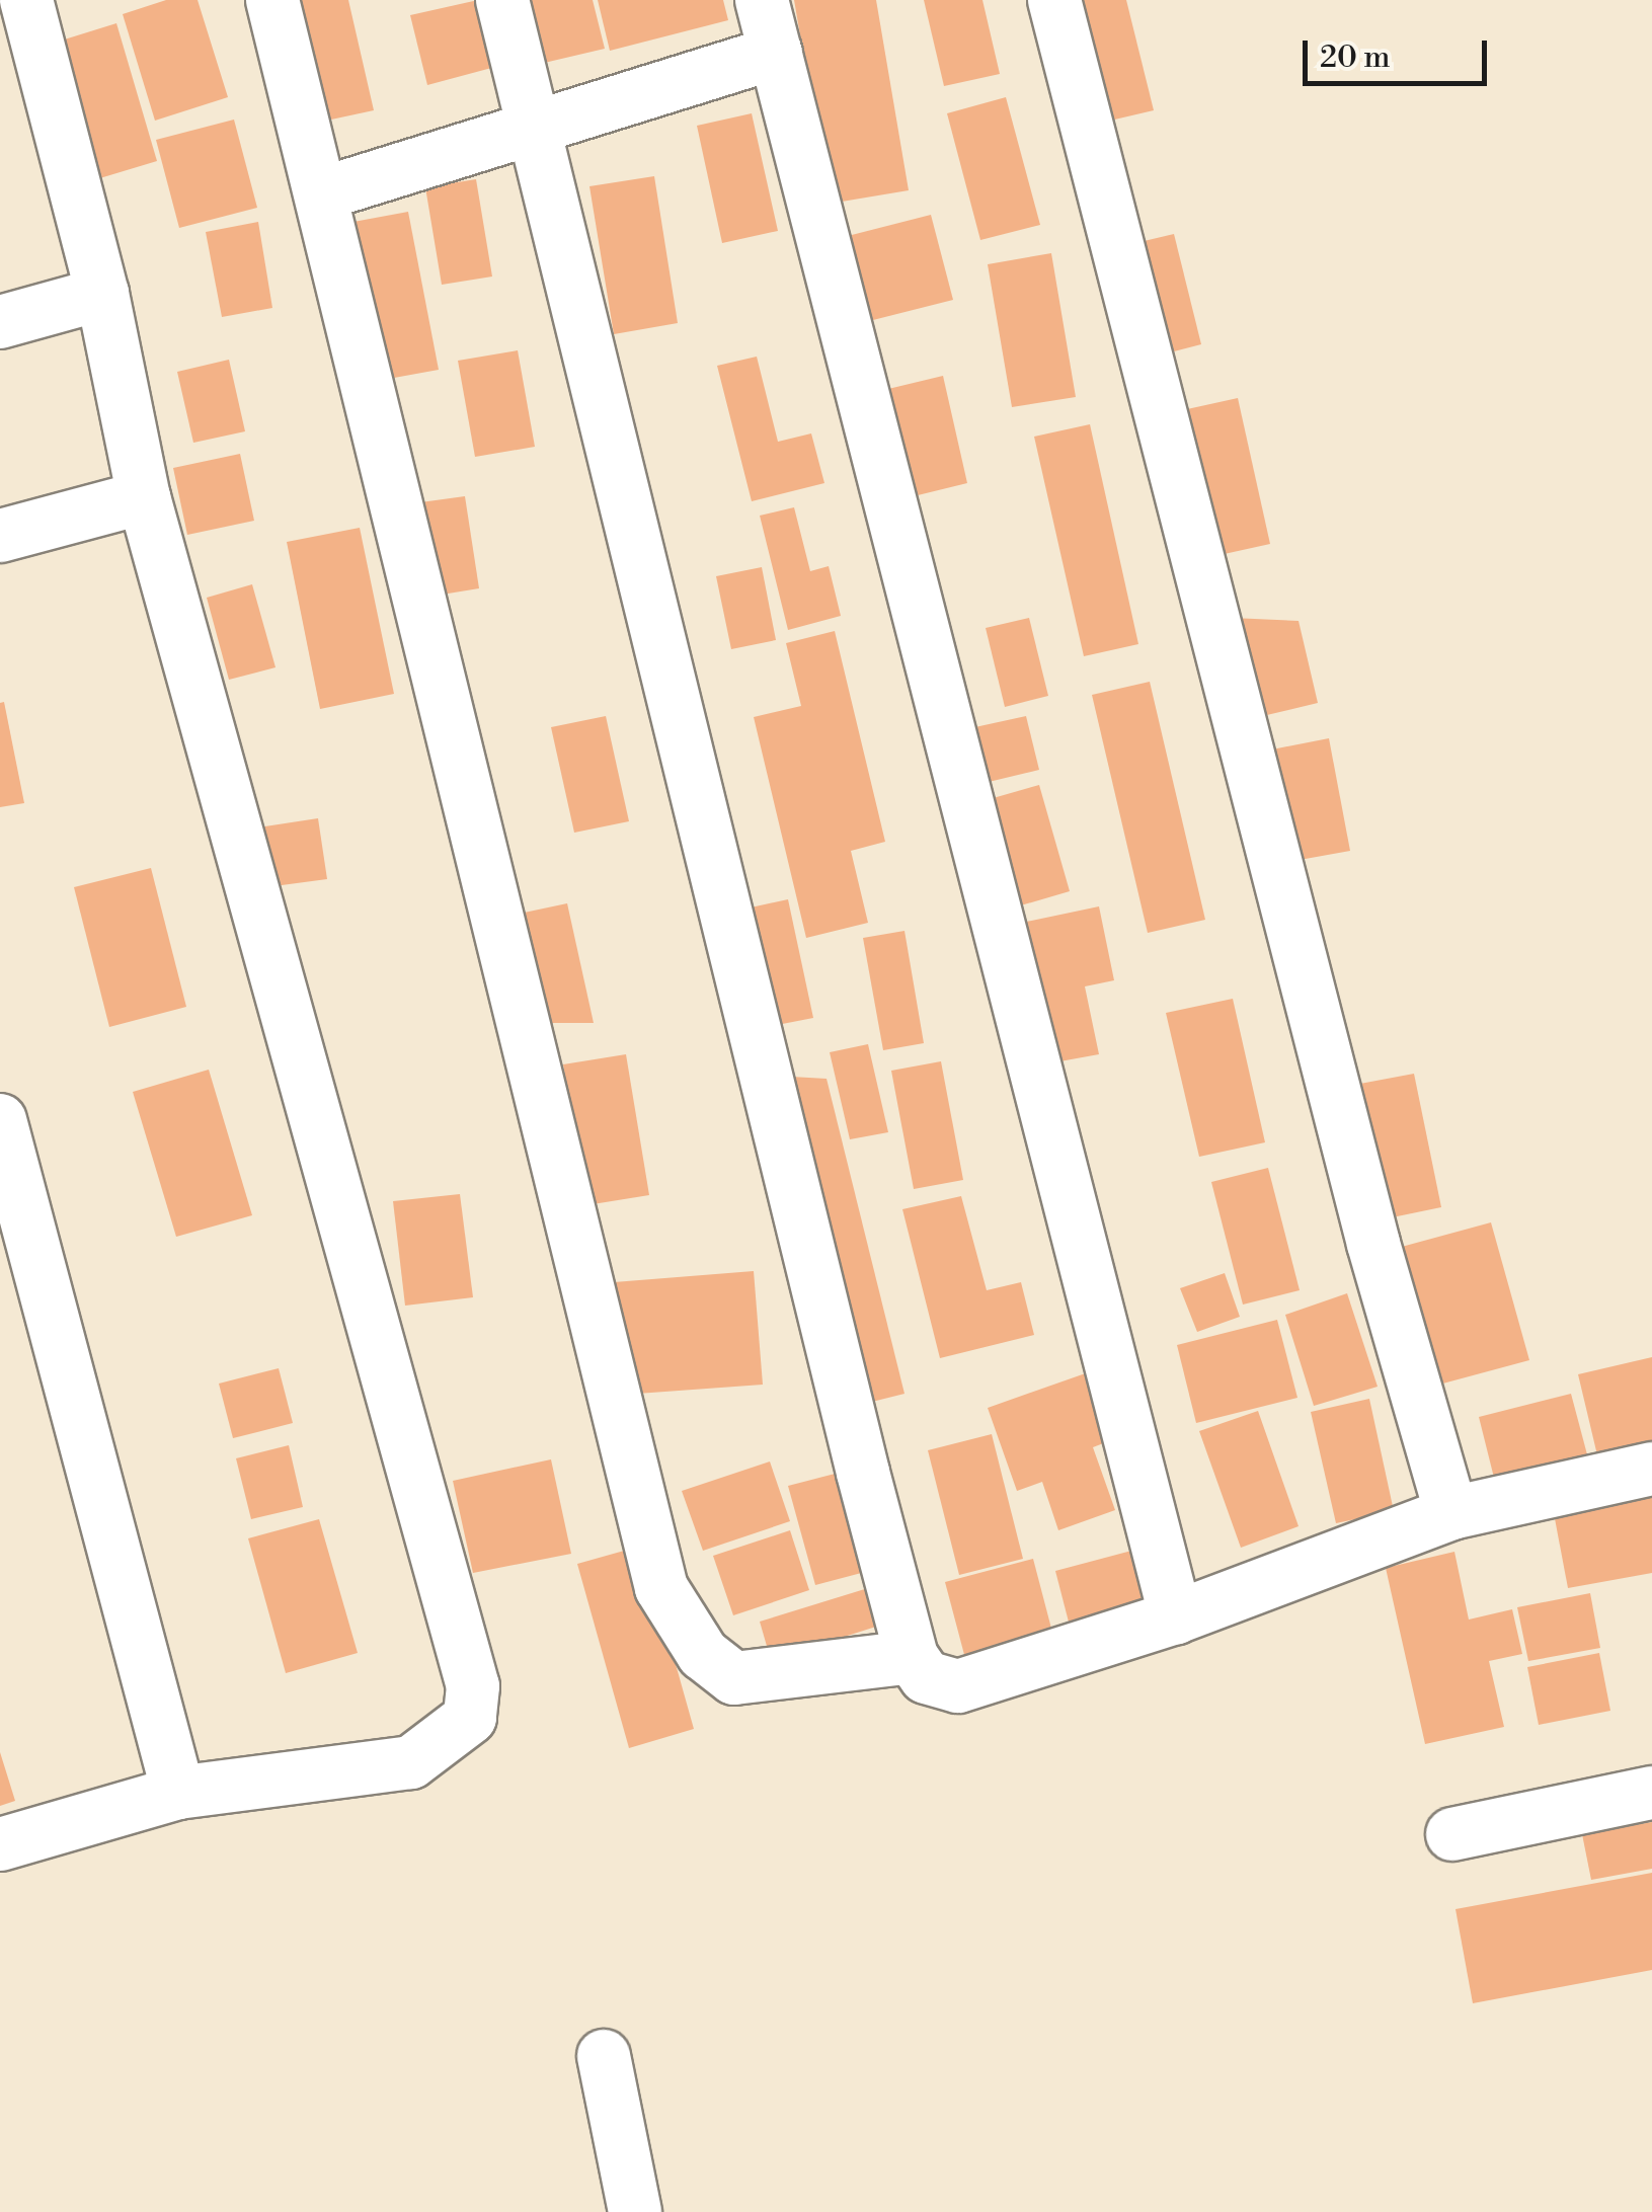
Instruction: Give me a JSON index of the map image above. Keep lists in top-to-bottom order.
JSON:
{
  "scale_bar": "20 m"
}
